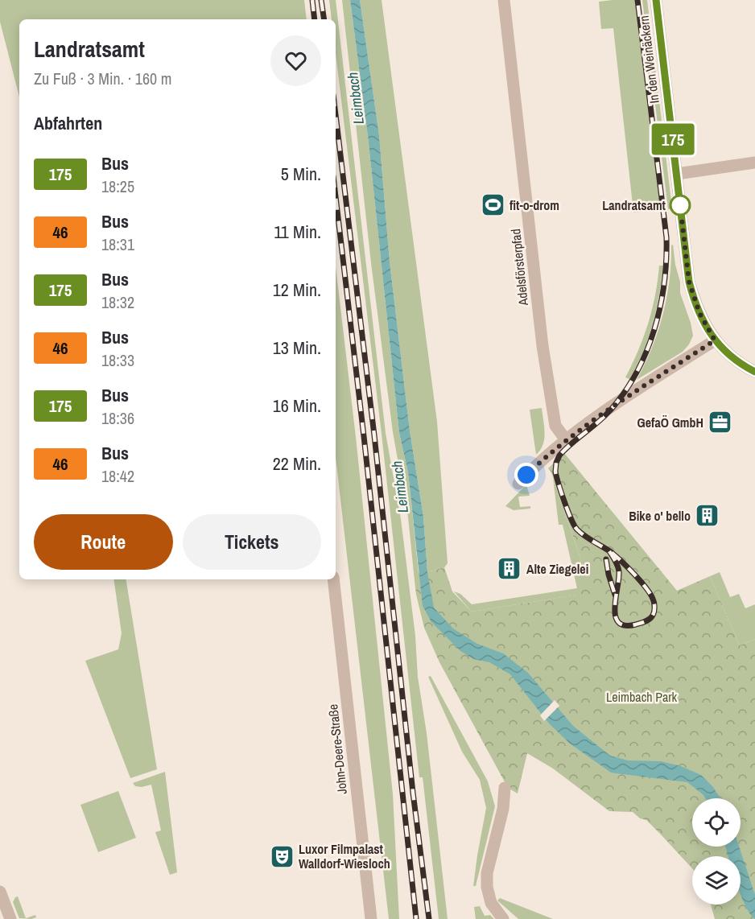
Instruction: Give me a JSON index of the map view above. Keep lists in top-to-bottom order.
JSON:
{
  "streets": {
    "street": ["In den Weinäckern", "Adelsförsterpfad", "John-Deere-Straße"]
  },
  "water": ["Leimbach"],
  "parks": ["Leimbach Park"],
  "places": {
    "sports": ["fit-o-drom"],
    "other": ["Landratsamt"],
    "office": ["GefaÖ GmbH"],
    "building": ["Bike o' bello", "Alte Ziegelei"],
    "theatre": ["Luxor Filmpalast Walldorf-Wiesloch"]
  },
  "lines": ["bus line 175"],
  "page": {
    "on_map": "175",
    "heading": [
      ["Landratsamt", "Zu Fuß · 3 Min. · 160 m"],
      "Abfahrten"
    ],
    "list": [
      {
        "mark": "175",
        "name": "Bus",
        "note": "18:25",
        "value": "5 Min."
      },
      {
        "mark": "46",
        "name": "Bus",
        "note": "18:31",
        "value": "11 Min."
      },
      {
        "mark": "175",
        "name": "Bus",
        "note": "18:32",
        "value": "12 Min."
      },
      {
        "mark": "46",
        "name": "Bus",
        "note": "18:33",
        "value": "13 Min."
      },
      {
        "mark": "175",
        "name": "Bus",
        "note": "18:36",
        "value": "16 Min."
      },
      {
        "mark": "46",
        "name": "Bus",
        "note": "18:42",
        "value": "22 Min."
      }
    ],
    "buttons": ["Route", "Tickets"]
  }
}
